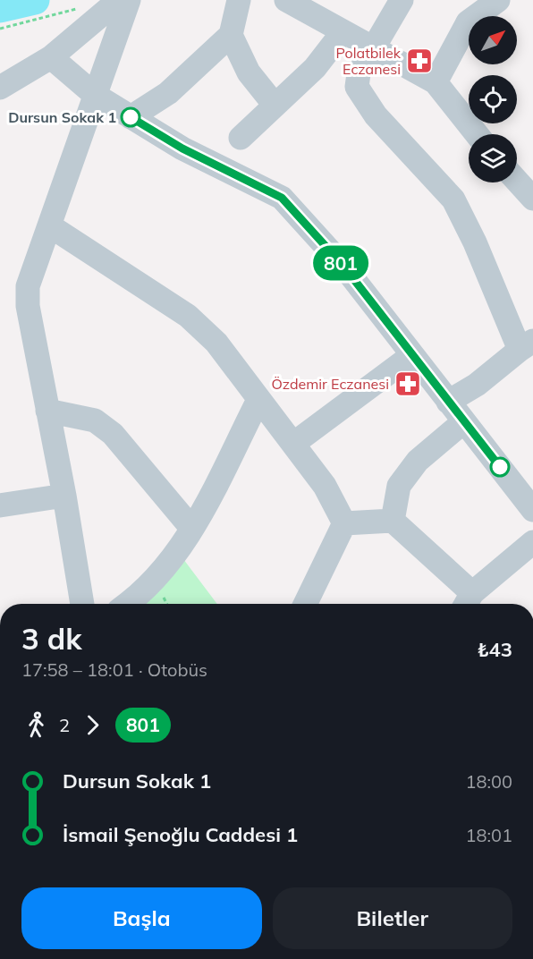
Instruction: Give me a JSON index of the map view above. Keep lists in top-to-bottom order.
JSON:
{
  "places": {
    "pharmacy": ["Polatbilek Eczanesi", "Özdemir Eczanesi"],
    "other": ["Dursun Sokak 1"]
  },
  "lines": ["bus line 801"],
  "north": "top right",
  "page": {
    "on_map": "801",
    "heading": ["3 dk", "17:58 – 18:01 · Otobüs", "₺43"],
    "legs": ["2", "801"],
    "list": [
      {
        "name": "Dursun Sokak 1",
        "value": "18:00"
      },
      {
        "name": "İsmail Şenoğlu Caddesi 1",
        "value": "18:01"
      }
    ],
    "buttons": ["Başla", "Biletler"]
  }
}
